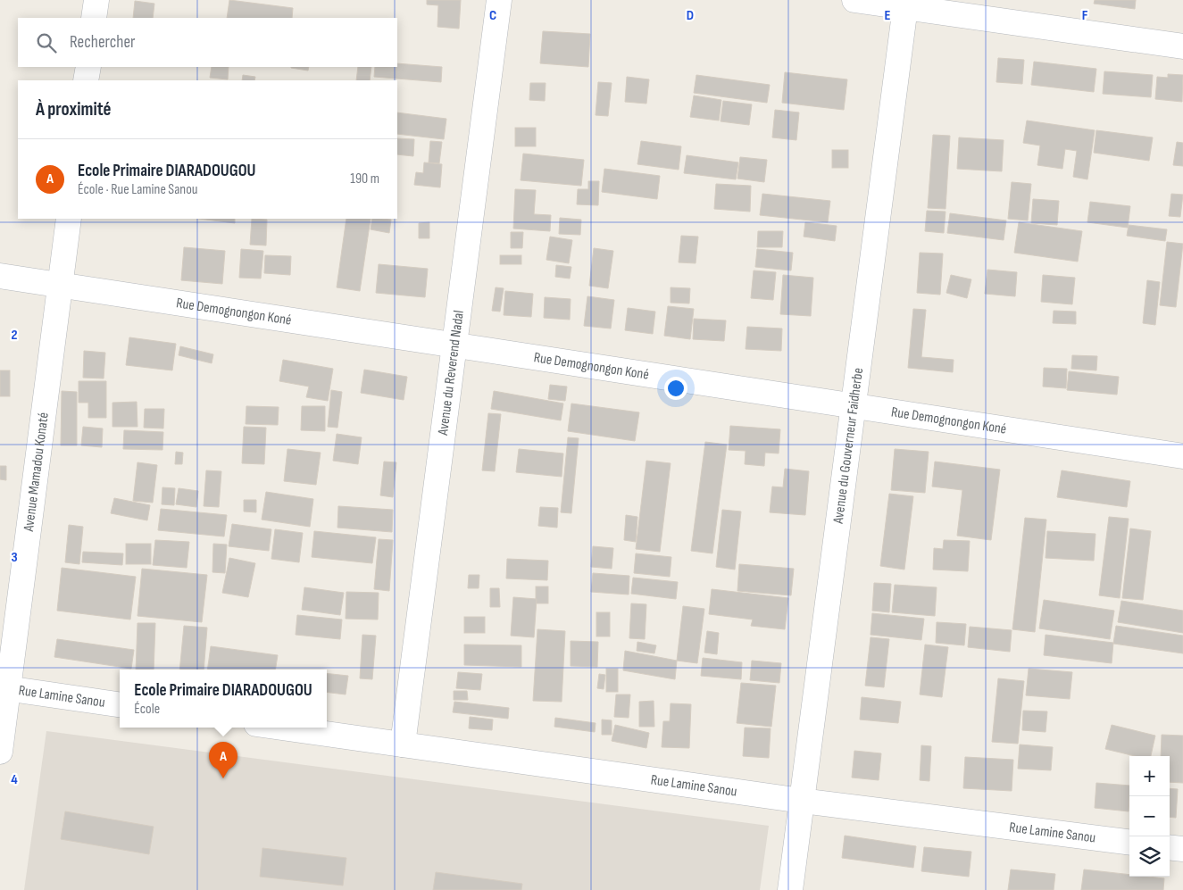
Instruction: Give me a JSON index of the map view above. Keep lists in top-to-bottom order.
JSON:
{
  "streets": {
    "street": [
      "Rue Demognongon Koné",
      "Avenue du Reverend Nadal",
      "Avenue du Gouverneur Faidherbe",
      "Avenue Mamadou Konaté",
      "Rue Lamine Sanou"
    ]
  },
  "crossings": [
    ["Rue Demognongon Koné", "Avenue du Reverend Nadal"],
    ["Rue Demognongon Koné", "Avenue du Gouverneur Faidherbe"],
    ["Rue Demognongon Koné", "Avenue Mamadou Konaté"],
    ["Avenue du Reverend Nadal", "Rue Lamine Sanou"],
    ["Avenue du Gouverneur Faidherbe", "Rue Lamine Sanou"],
    ["Avenue Mamadou Konaté", "Rue Lamine Sanou"]
  ],
  "page": {
    "search": "Rechercher",
    "heading": "À proximité",
    "list": [
      {
        "mark": "A",
        "name": "Ecole Primaire DIARADOUGOU",
        "note": "École · Rue Lamine Sanou",
        "value": "190 m"
      }
    ],
    "popup": ["Ecole Primaire DIARADOUGOU", "École"],
    "pins": "A",
    "map_buttons": ["+", "−"]
  },
  "grid": {
    "columns": [
      "C",
      "D",
      "E",
      "F"
    ],
    "rows": ["2", "3", "4"]
  }
}
